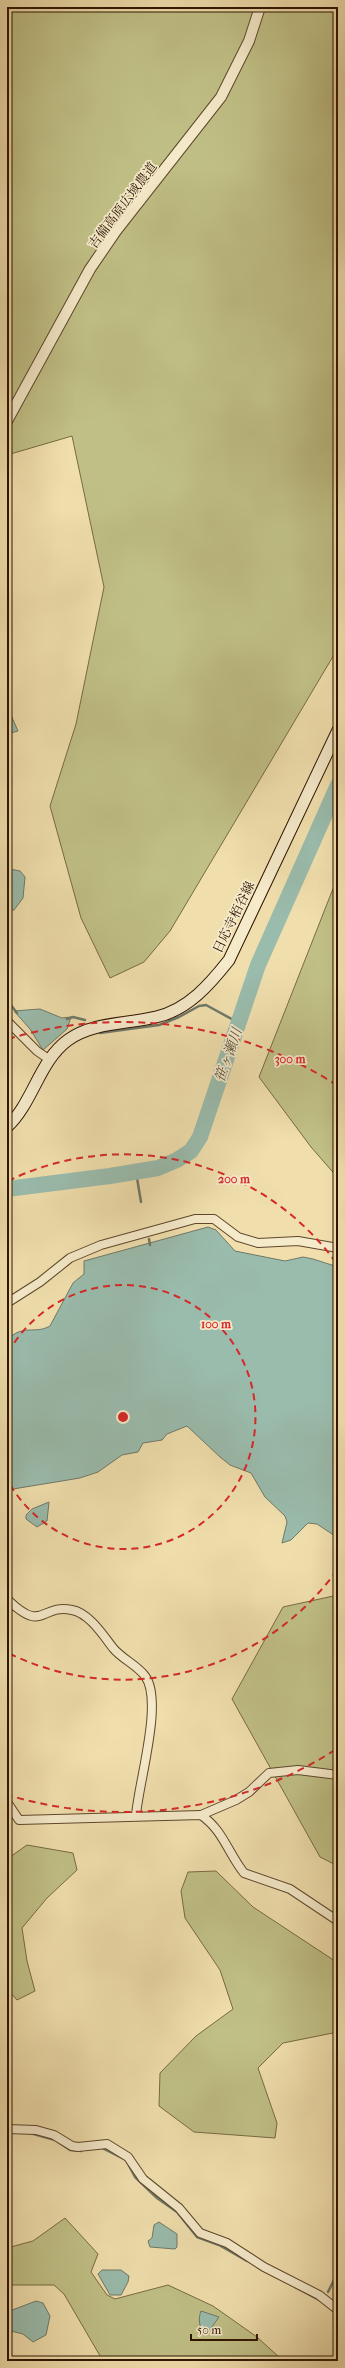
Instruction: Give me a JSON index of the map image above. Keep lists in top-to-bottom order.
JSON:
{
  "streets": {
    "main road": ["日応寺栢谷線"],
    "street": ["吉備高原広域農道"]
  },
  "water": ["笹ヶ瀬川"],
  "scale_bar": "50 m",
  "rings": ["300 m", "200 m", "100 m"]
}
